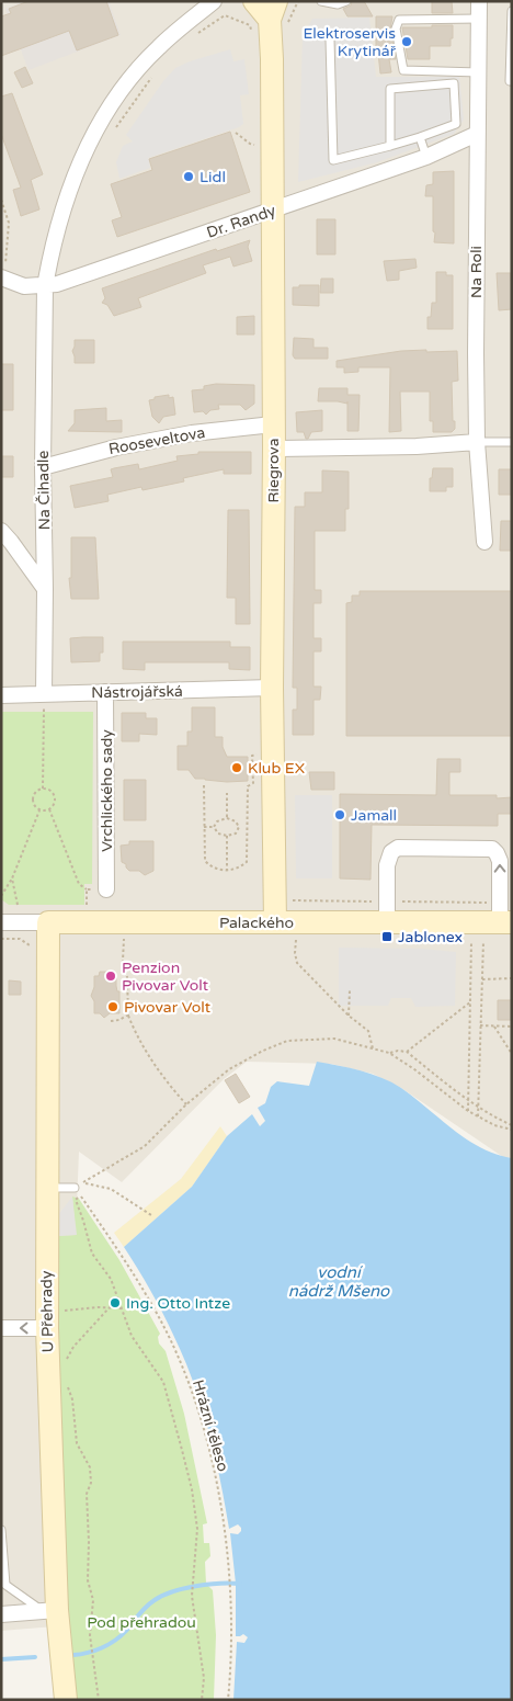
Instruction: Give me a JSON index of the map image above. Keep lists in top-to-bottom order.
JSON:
{
  "streets": {
    "street": [
      "Dr. Randy",
      "Na Roli",
      "Rooseveltova",
      "Riegrova",
      "Na Čihadle",
      "Nástrojářská",
      "Vrchlického sady",
      "Palackého",
      "U Přehrady"
    ],
    "path": ["Hrázní těleso"]
  },
  "crossings": [
    ["Dr. Randy", "Na Roli"],
    ["Dr. Randy", "Riegrova"],
    ["Dr. Randy", "Na Čihadle"],
    ["Rooseveltova", "Riegrova"],
    ["Rooseveltova", "Na Čihadle"],
    ["Riegrova", "Nástrojářská"],
    ["Riegrova", "Palackého"],
    ["Na Čihadle", "Nástrojářská"],
    ["Nástrojářská", "Vrchlického sady"],
    ["Palackého", "U Přehrady"]
  ],
  "water": ["vodní nádrž Mšeno"],
  "parks": ["Pod přehradou"],
  "places": {
    "other": [
      "Elektroservis Krytinář",
      "Lidl",
      "Klub EX",
      "Jamall",
      "Penzion Pivovar Volt",
      "Pivovar Volt",
      "Ing. Otto Intze"
    ],
    "transit": ["Jablonex"]
  }
}
